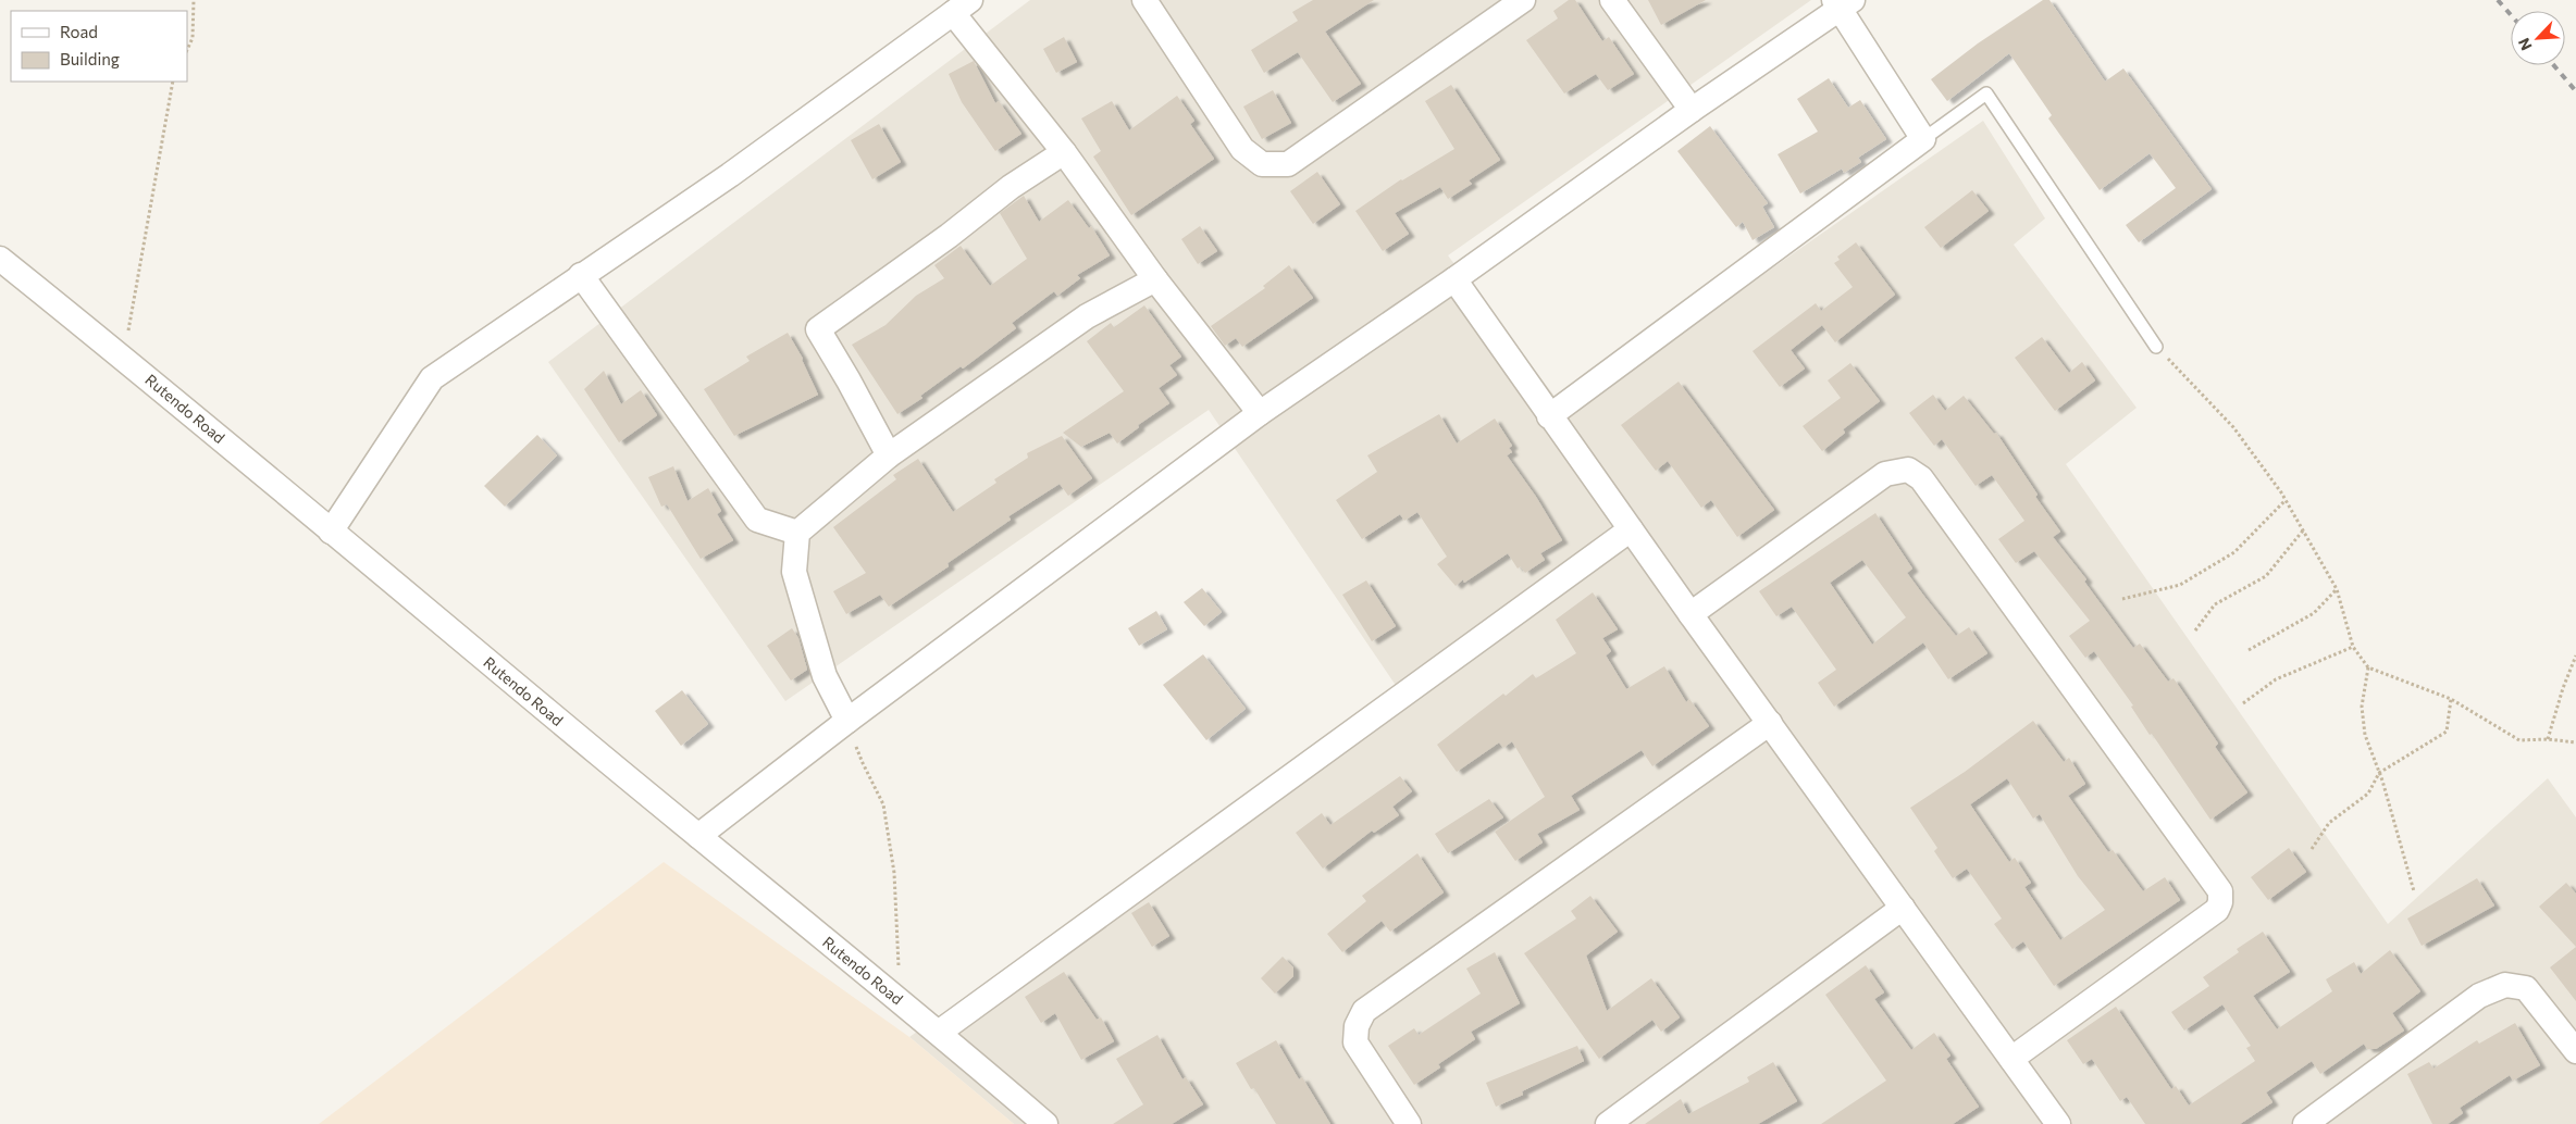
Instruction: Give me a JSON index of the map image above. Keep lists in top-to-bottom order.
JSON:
{
  "streets": {
    "street": ["Rutendo Road"]
  },
  "legend": ["Road", "Building"],
  "north": "bottom left"
}
